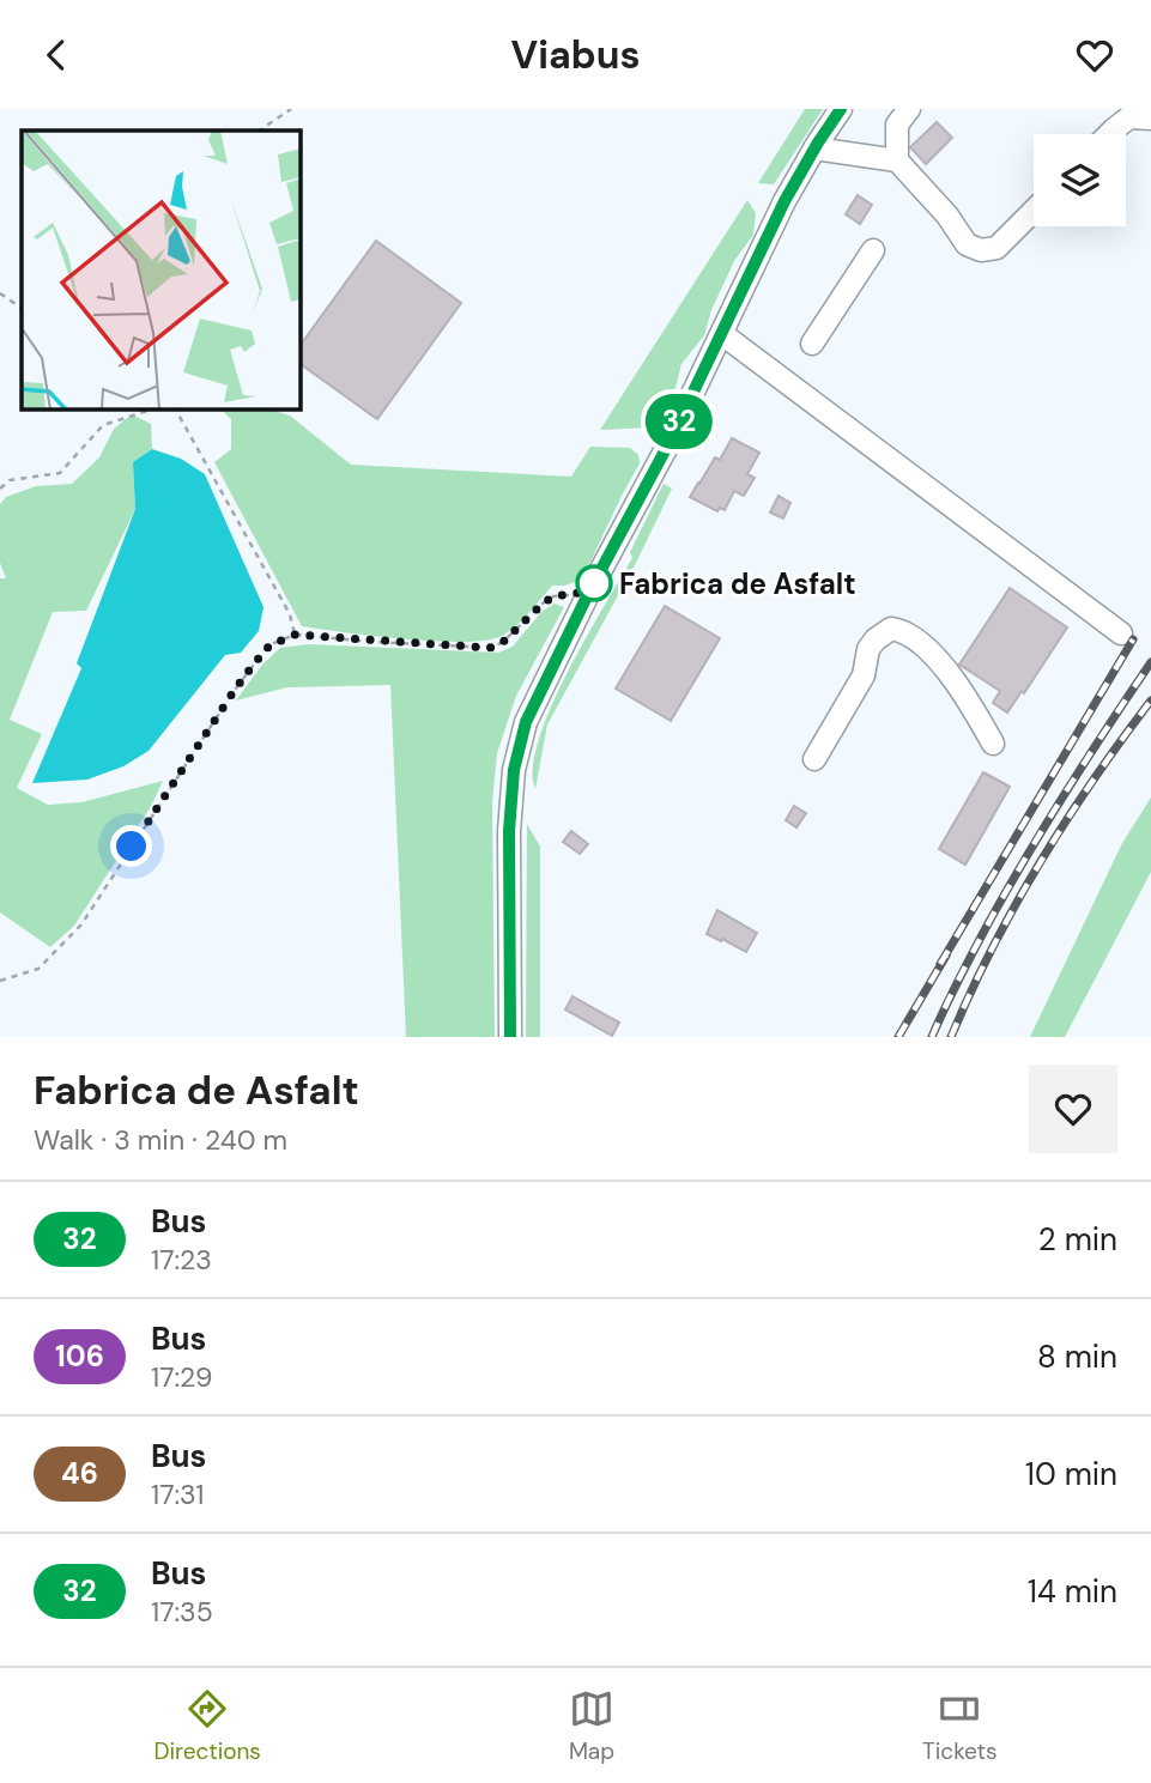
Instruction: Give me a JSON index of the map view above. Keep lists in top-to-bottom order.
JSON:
{
  "places": ["Fabrica de Asfalt"],
  "lines": ["bus line 32"],
  "page": {
    "header": "Viabus",
    "on_map": "32",
    "heading": ["Fabrica de Asfalt", "Walk · 3 min · 240 m"],
    "list": [
      {
        "mark": "32",
        "name": "Bus",
        "note": "17:23",
        "value": "2 min"
      },
      {
        "mark": "106",
        "name": "Bus",
        "note": "17:29",
        "value": "8 min"
      },
      {
        "mark": "46",
        "name": "Bus",
        "note": "17:31",
        "value": "10 min"
      },
      {
        "mark": "32",
        "name": "Bus",
        "note": "17:35",
        "value": "14 min"
      }
    ],
    "tabs": ["Directions", "Map", "Tickets"]
  }
}
